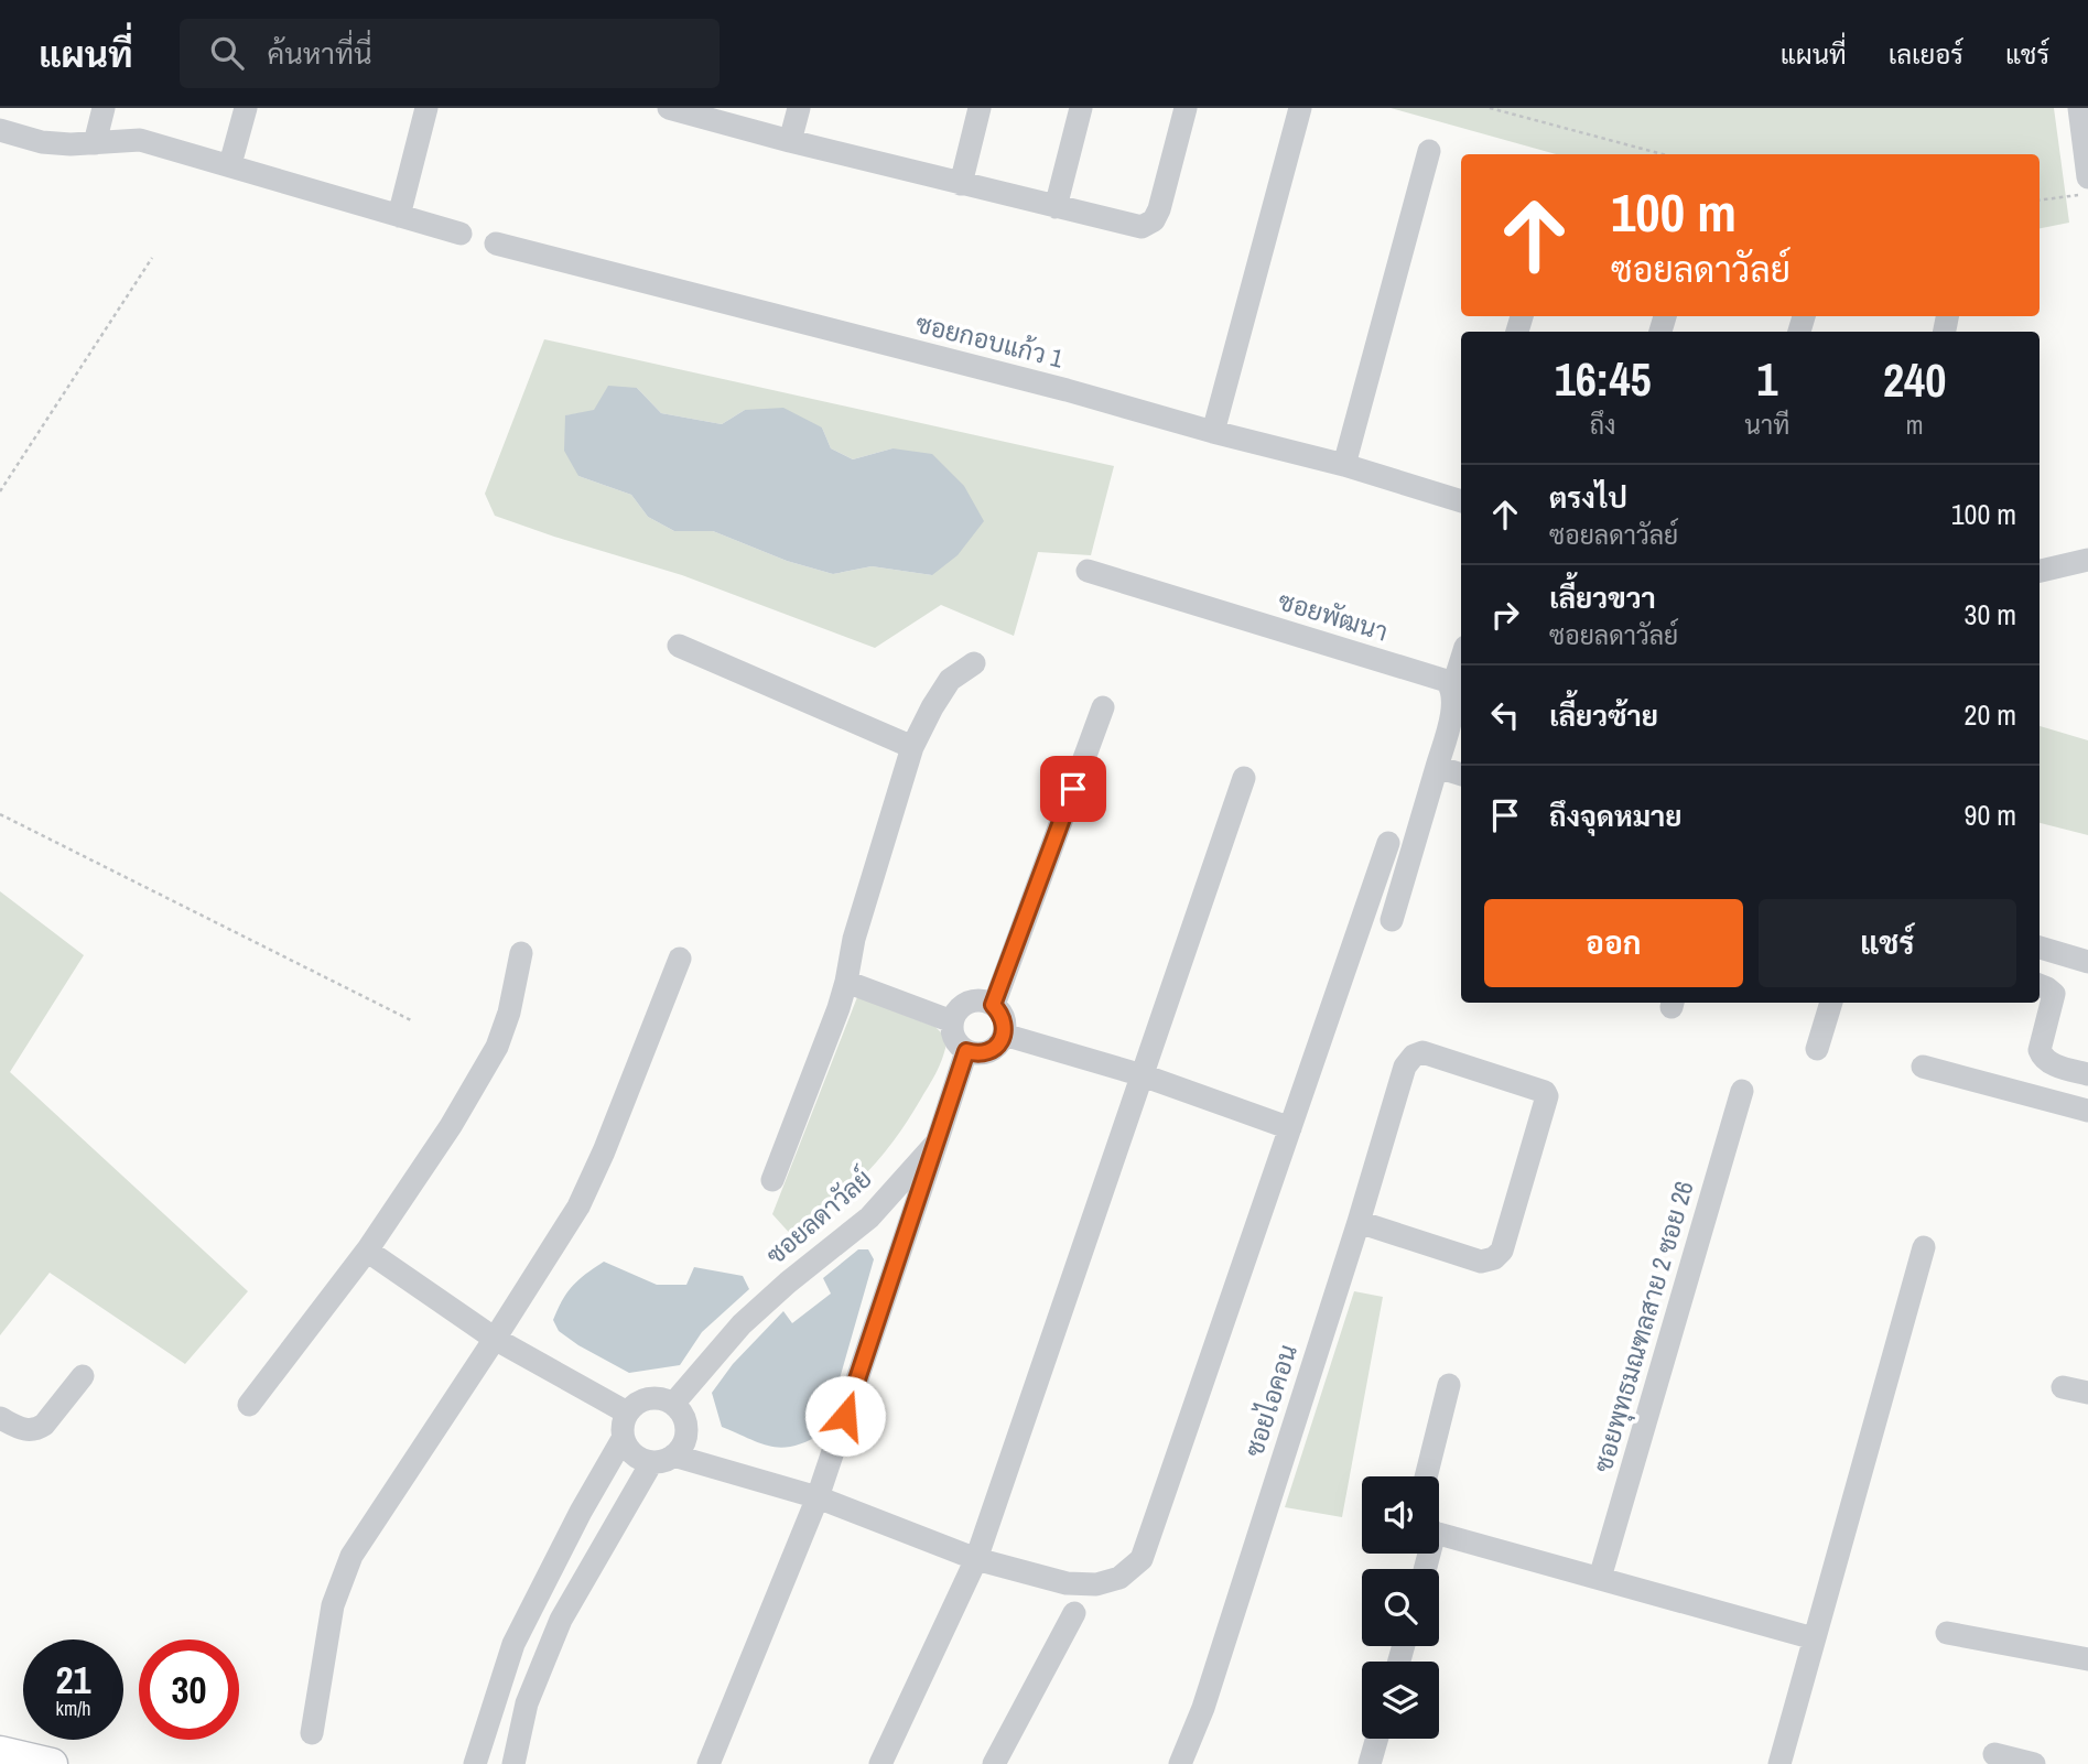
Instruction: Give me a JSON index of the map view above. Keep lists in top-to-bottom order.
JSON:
{
  "streets": {
    "street": [
      "ซอยกอบแก้ว 1",
      "ซอยพัฒนา",
      "ซอยลดาวัลย์",
      "ซอยพุทธมณฑลสาย 2 ซอย 26",
      "ซอยไอคอน"
    ]
  },
  "page": {
    "header": "แผนที่",
    "search": "ค้นหาที่นี่",
    "nav": ["แผนที่", "เลเยอร์", "แชร์"],
    "turn": ["100 m", "ซอยลดาวัลย์"],
    "eta": [
      "16:45",
      "ถึง",
      "1",
      "นาที",
      "240",
      "m"
    ],
    "list": [
      {
        "name": "ตรงไป",
        "note": "ซอยลดาวัลย์",
        "value": "100 m"
      },
      {
        "name": "เลี้ยวขวา",
        "note": "ซอยลดาวัลย์",
        "value": "30 m"
      },
      {
        "name": "เลี้ยวซ้าย",
        "value": "20 m"
      },
      {
        "name": "ถึงจุดหมาย",
        "value": "90 m"
      }
    ],
    "buttons": ["ออก", "แชร์"],
    "speed": "21 km/h",
    "limit": "30"
  }
}
